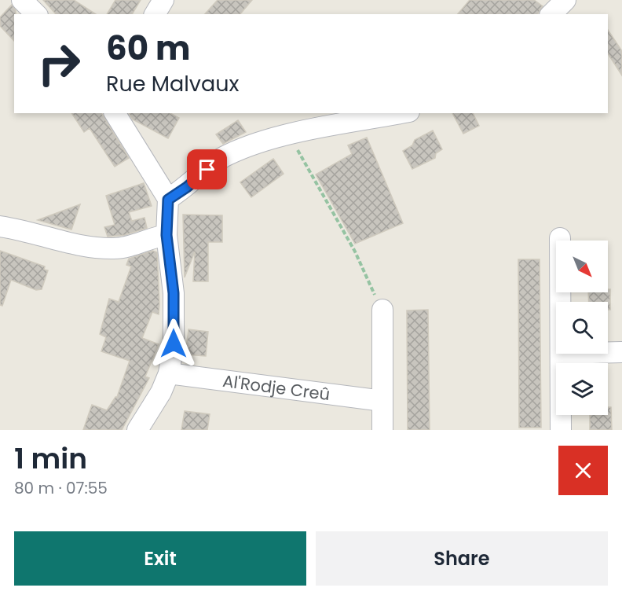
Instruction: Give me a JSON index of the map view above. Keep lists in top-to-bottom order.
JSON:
{
  "streets": {
    "street": ["Al'Rodje Creû"]
  },
  "north": "bottom right",
  "page": {
    "turn": ["60 m", "Rue Malvaux"],
    "heading": ["1 min", "80 m · 07:55"],
    "buttons": ["Exit", "Share"]
  }
}
